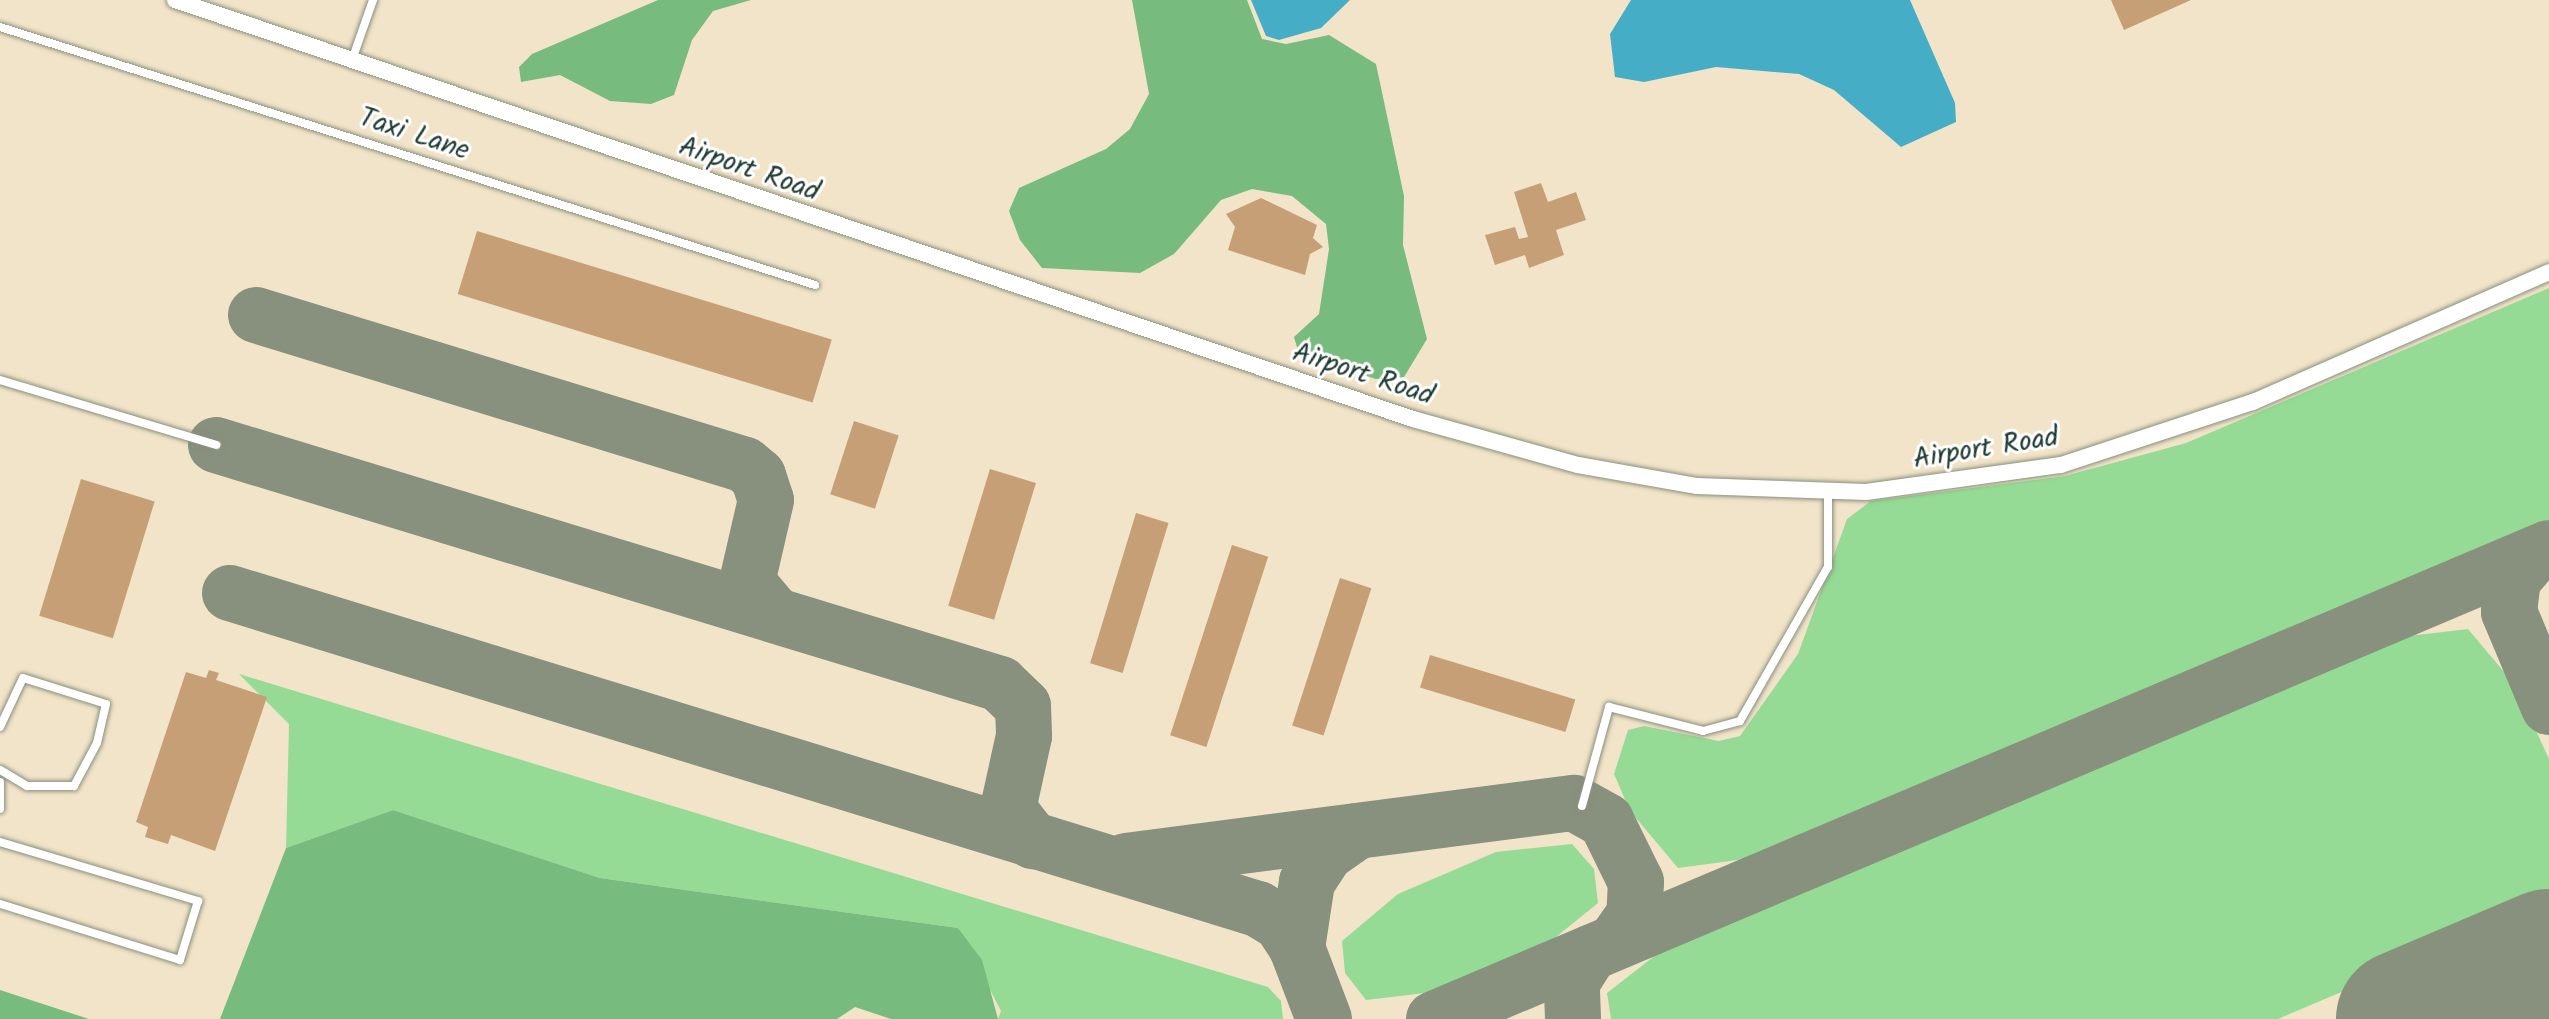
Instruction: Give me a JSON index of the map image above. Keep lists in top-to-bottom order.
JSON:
{
  "streets": {
    "street": ["Airport Road"],
    "lane": ["Taxi Lane"]
  }
}
